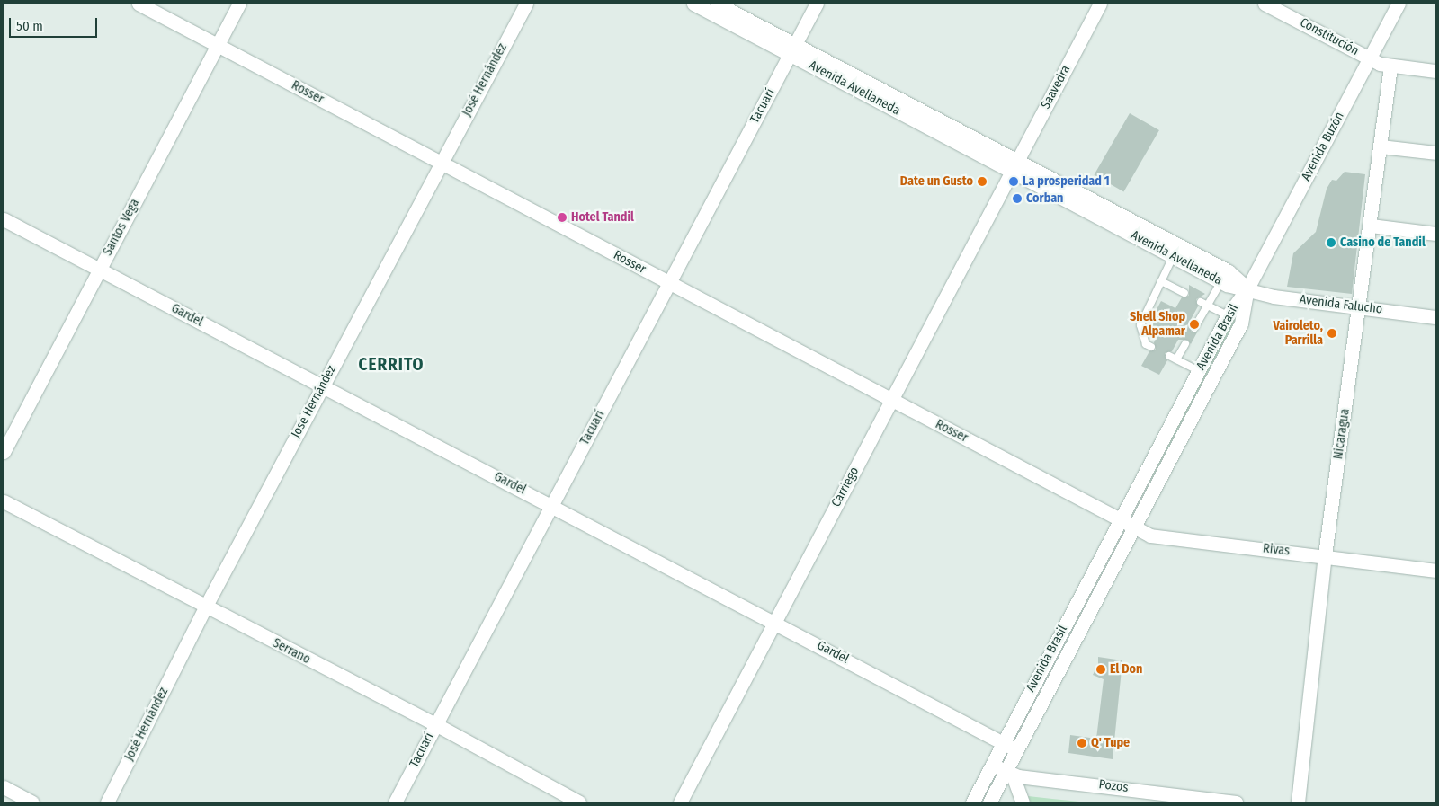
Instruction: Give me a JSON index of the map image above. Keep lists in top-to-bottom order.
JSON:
{
  "streets": {
    "street": [
      "Constitución",
      "José Hernández",
      "Saavedra",
      "Avenida Avellaneda",
      "Rosser",
      "Tacuarí",
      "Avenida Buzón",
      "Santos Vega",
      "Avenida Falucho",
      "Gardel",
      "Avenida Brasil",
      "Nicaragua",
      "Carriego",
      "Rivas",
      "Serrano",
      "Pozos"
    ]
  },
  "crossings": [
    ["Constitución", "Avenida Buzón"],
    ["Constitución", "Nicaragua"],
    ["José Hernández", "Rosser"],
    ["José Hernández", "Gardel"],
    ["José Hernández", "Serrano"],
    ["Saavedra", "Avenida Avellaneda"],
    ["Saavedra", "Carriego"],
    ["Avenida Avellaneda", "Tacuarí"],
    ["Avenida Avellaneda", "Avenida Buzón"],
    ["Avenida Avellaneda", "Avenida Falucho"],
    ["Avenida Avellaneda", "Avenida Brasil"],
    ["Avenida Avellaneda", "Carriego"],
    ["Rosser", "Tacuarí"],
    ["Rosser", "Santos Vega"],
    ["Rosser", "Avenida Brasil"],
    ["Rosser", "Carriego"],
    ["Rosser", "Rivas"],
    ["Tacuarí", "Gardel"],
    ["Tacuarí", "Serrano"],
    ["Avenida Buzón", "Avenida Falucho"],
    ["Avenida Buzón", "Avenida Brasil"],
    ["Santos Vega", "Gardel"],
    ["Avenida Falucho", "Avenida Brasil"],
    ["Avenida Falucho", "Nicaragua"],
    ["Gardel", "Avenida Brasil"],
    ["Gardel", "Carriego"],
    ["Avenida Brasil", "Rivas"],
    ["Avenida Brasil", "Pozos"],
    ["Nicaragua", "Rivas"]
  ],
  "districts": ["CERRITO"],
  "places": [
    "Date un Gusto",
    "La prosperidad 1",
    "Corban",
    "Hotel Tandil",
    "Casino de Tandil",
    "Shell Shop Alpamar",
    "Vairoleto, Parrilla",
    "El Don",
    "Q' Tupe"
  ],
  "scale_bar": "50 m"
}
